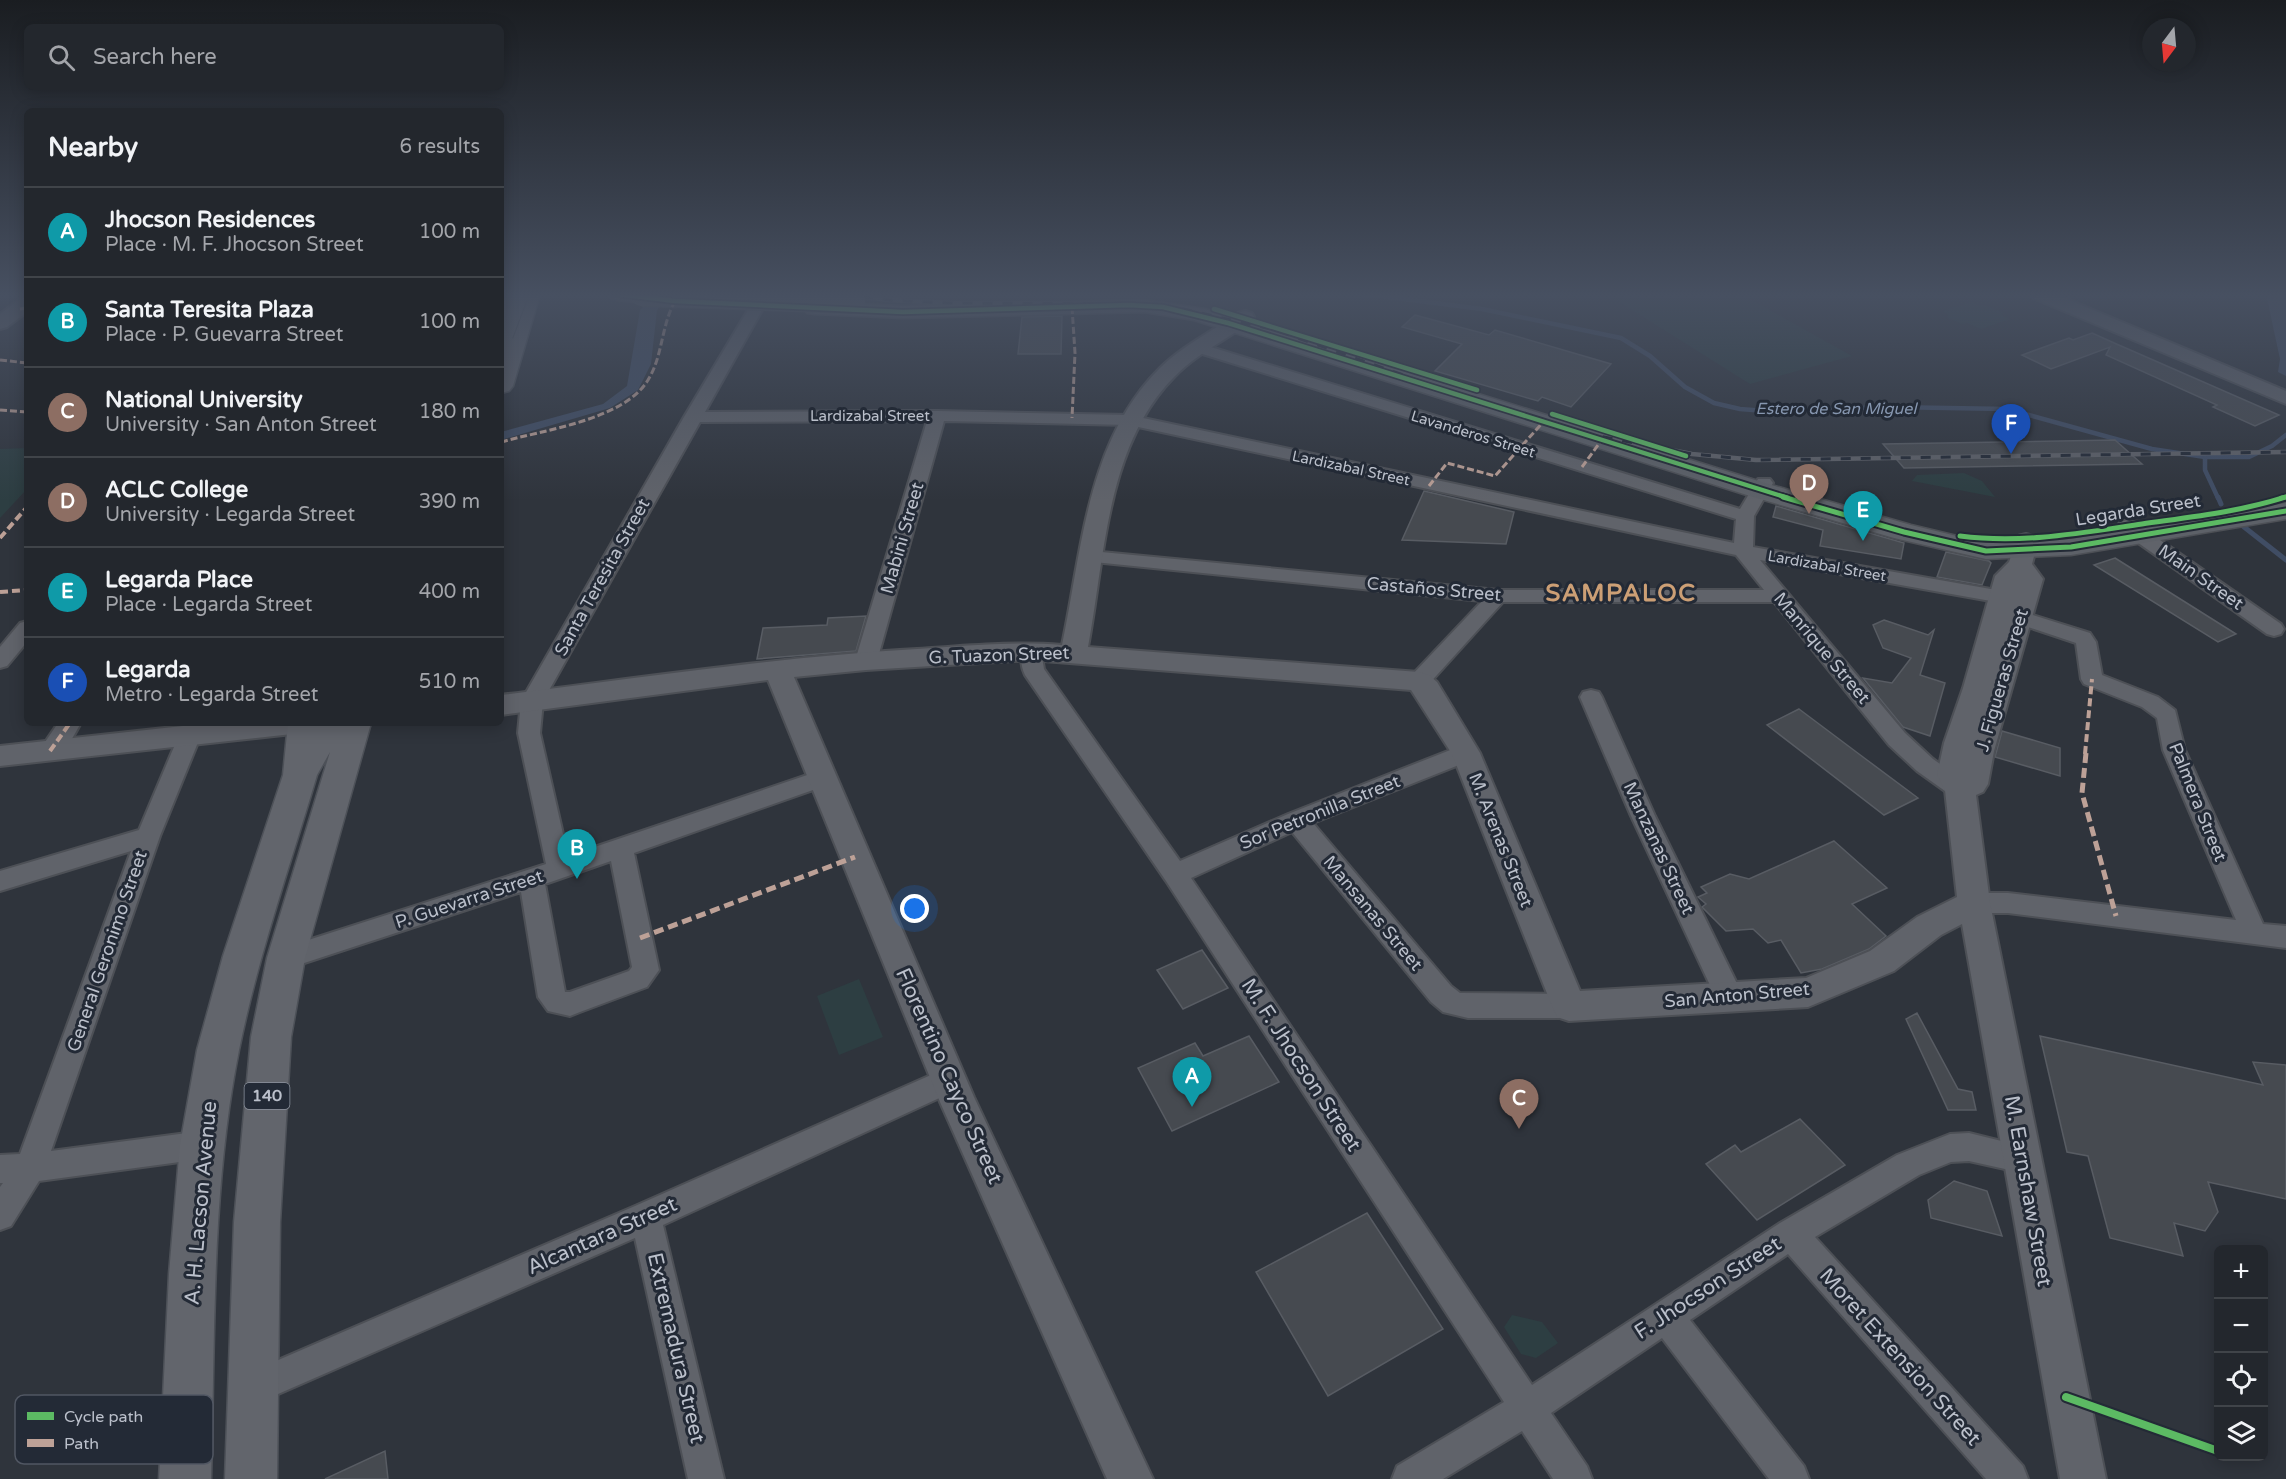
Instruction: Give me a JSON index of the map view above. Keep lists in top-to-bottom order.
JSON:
{
  "streets": {
    "main road": ["Legarda Street", "140", "A. H. Lacson Avenue"],
    "street": [
      "Lardizabal Street",
      "Lavanderos Street",
      "Mabini Street",
      "Santa Teresita Street",
      "Main Street",
      "Castaños Street",
      "Manrique Street",
      "G. Tuazon Street",
      "J. Figueras Street",
      "Palmera Street",
      "Sor Petronilla Street",
      "M. Arenas Street",
      "Manzanas Street",
      "P. Guevarra Street",
      "Mansanas Street",
      "General Geronimo Street",
      "San Anton Street",
      "M. F. Jhocson Street",
      "Florentino Cayco Street",
      "M. Earnshaw Street",
      "Alcantara Street",
      "F. Jhocson Street",
      "Extremadura Street",
      "Moret Extension Street"
    ]
  },
  "crossings": [
    ["Lardizabal Street", "Mabini Street"],
    ["Lardizabal Street", "Santa Teresita Street"],
    ["Lardizabal Street", "Manrique Street"],
    ["Lardizabal Street", "J. Figueras Street"],
    ["Legarda Street", "Main Street"],
    ["Legarda Street", "J. Figueras Street"],
    ["Mabini Street", "G. Tuazon Street"],
    ["Santa Teresita Street", "G. Tuazon Street"],
    ["Santa Teresita Street", "P. Guevarra Street"],
    ["Castaños Street", "Manrique Street"],
    ["Manrique Street", "J. Figueras Street"],
    ["G. Tuazon Street", "M. Arenas Street"],
    ["G. Tuazon Street", "M. F. Jhocson Street"],
    ["G. Tuazon Street", "Florentino Cayco Street"],
    ["J. Figueras Street", "Palmera Street"],
    ["J. Figueras Street", "San Anton Street"],
    ["J. Figueras Street", "M. Earnshaw Street"],
    ["Palmera Street", "San Anton Street"],
    ["Sor Petronilla Street", "M. Arenas Street"],
    ["Sor Petronilla Street", "Mansanas Street"],
    ["Sor Petronilla Street", "M. F. Jhocson Street"],
    ["M. Arenas Street", "San Anton Street"],
    ["Manzanas Street", "San Anton Street"],
    ["P. Guevarra Street", "Florentino Cayco Street"],
    ["P. Guevarra Street", "140"],
    ["Mansanas Street", "San Anton Street"],
    ["San Anton Street", "M. Earnshaw Street"],
    ["M. F. Jhocson Street", "F. Jhocson Street"],
    ["Florentino Cayco Street", "Alcantara Street"],
    ["140", "A. H. Lacson Avenue"],
    ["140", "Alcantara Street"],
    ["M. Earnshaw Street", "F. Jhocson Street"],
    ["Alcantara Street", "Extremadura Street"],
    ["F. Jhocson Street", "Moret Extension Street"]
  ],
  "districts": ["SAMPALOC"],
  "water": ["Estero de San Miguel"],
  "legend": ["Cycle path", "Path"],
  "north": "bottom",
  "page": {
    "search": "Search here",
    "heading": ["Nearby", "6 results"],
    "list": [
      {
        "mark": "A",
        "name": "Jhocson Residences",
        "note": "Place · M. F. Jhocson Street",
        "value": "100 m"
      },
      {
        "mark": "B",
        "name": "Santa Teresita Plaza",
        "note": "Place · P. Guevarra Street",
        "value": "100 m"
      },
      {
        "mark": "C",
        "name": "National University",
        "note": "University · San Anton Street",
        "value": "180 m"
      },
      {
        "mark": "D",
        "name": "ACLC College",
        "note": "University · Legarda Street",
        "value": "390 m"
      },
      {
        "mark": "E",
        "name": "Legarda Place",
        "note": "Place · Legarda Street",
        "value": "400 m"
      },
      {
        "mark": "F",
        "name": "Legarda",
        "note": "Metro · Legarda Street",
        "value": "510 m"
      }
    ],
    "pins": [
      "F",
      "D",
      "E",
      "B",
      "A",
      "C"
    ],
    "map_buttons": ["+", "−"]
  }
}
